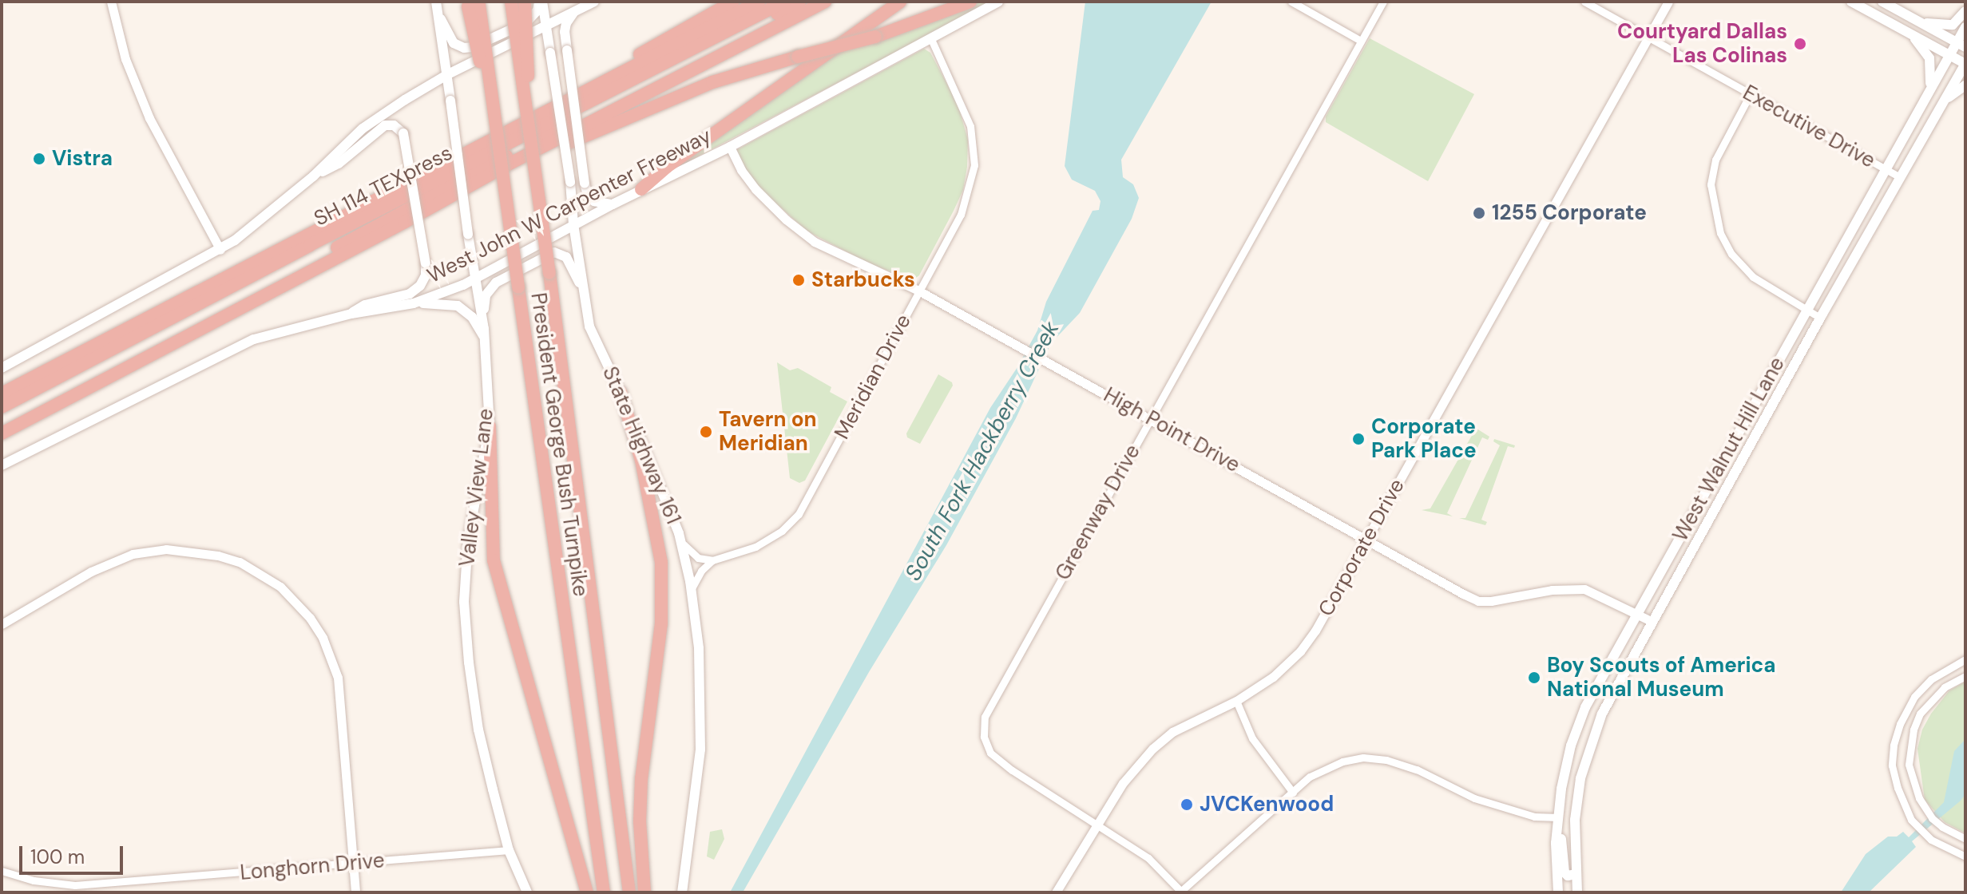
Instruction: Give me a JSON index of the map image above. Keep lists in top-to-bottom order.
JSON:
{
  "streets": {
    "highway": ["SH 114 TEXpress", "President George Bush Turnpike"],
    "main road": [
      "West John W Carpenter Freeway",
      "State Highway 161",
      "West Walnut Hill Lane",
      "Valley View Lane"
    ],
    "street": [
      "Executive Drive",
      "Meridian Drive",
      "High Point Drive",
      "Greenway Drive",
      "Corporate Drive",
      "Longhorn Drive"
    ]
  },
  "crossings": [
    ["Executive Drive", "West Walnut Hill Lane"],
    ["Executive Drive", "Corporate Drive"],
    ["West John W Carpenter Freeway", "Meridian Drive"],
    ["West John W Carpenter Freeway", "High Point Drive"],
    ["West John W Carpenter Freeway", "State Highway 161"],
    ["West John W Carpenter Freeway", "Valley View Lane"],
    ["Meridian Drive", "High Point Drive"],
    ["High Point Drive", "West Walnut Hill Lane"],
    ["High Point Drive", "Greenway Drive"],
    ["High Point Drive", "Corporate Drive"],
    ["Valley View Lane", "Longhorn Drive"],
    ["Greenway Drive", "Corporate Drive"]
  ],
  "water": ["South Fork Hackberry Creek"],
  "places": [
    "Courtyard Dallas Las Colinas",
    "Vistra",
    "1255 Corporate",
    "Starbucks",
    "Tavern on Meridian",
    "Corporate Park Place",
    "Boy Scouts of America National Museum",
    "JVCKenwood"
  ],
  "scale_bar": "100 m"
}
